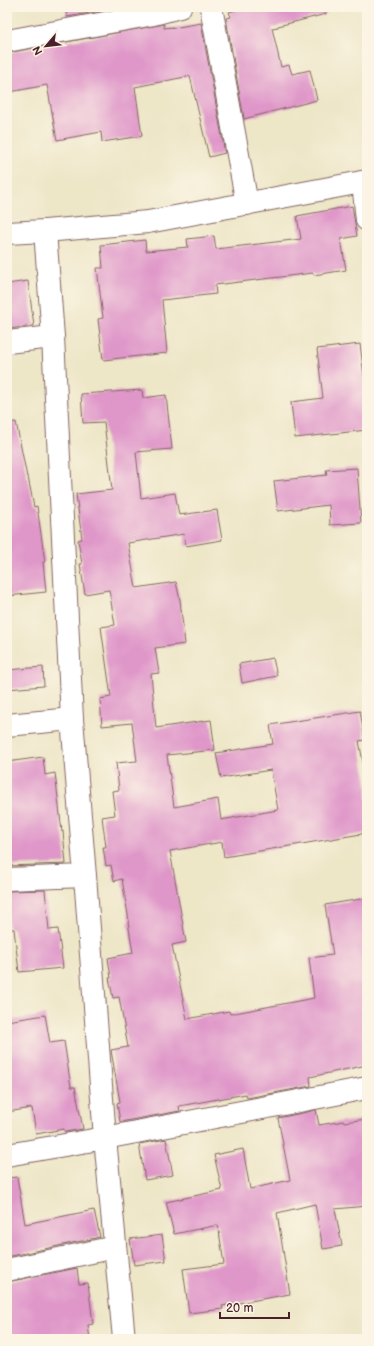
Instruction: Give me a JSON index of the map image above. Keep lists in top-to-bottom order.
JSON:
{
  "scale_bar": "20 m",
  "north": "bottom left"
}
